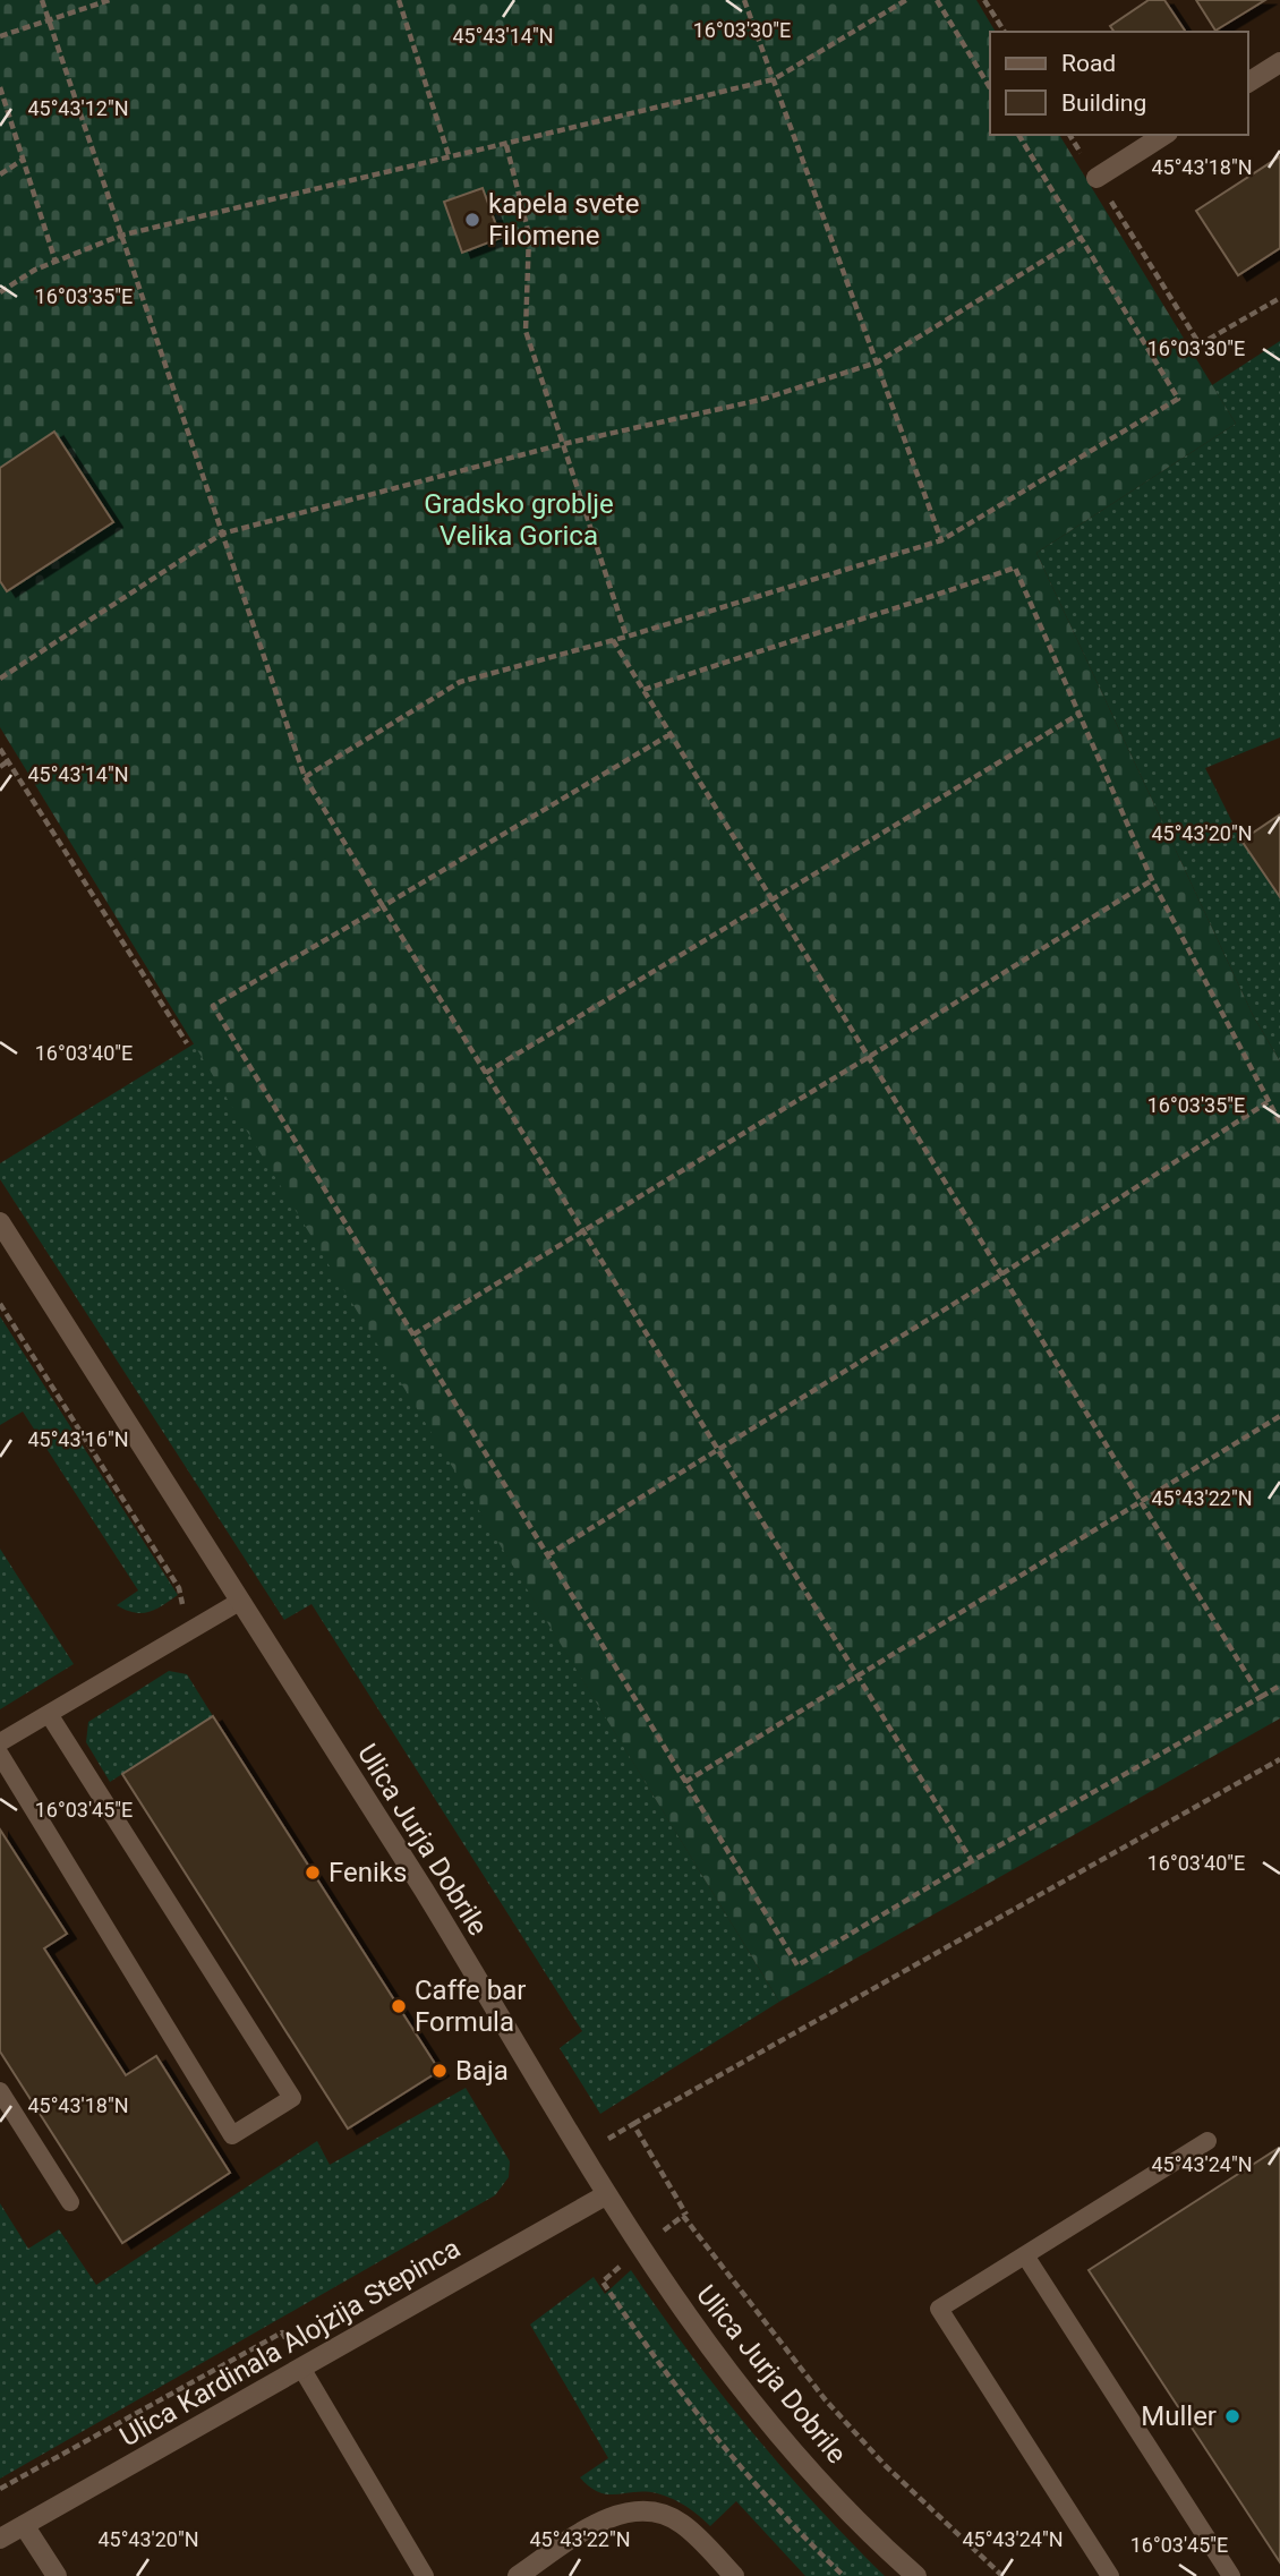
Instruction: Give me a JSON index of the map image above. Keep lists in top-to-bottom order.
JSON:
{
  "streets": {
    "street": ["Ulica Jurja Dobrile", "Ulica Kardinala Alojzija Stepinca"]
  },
  "crossings": [
    ["Ulica Jurja Dobrile", "Ulica Kardinala Alojzija Stepinca"]
  ],
  "parks": ["Gradsko groblje Velika Gorica"],
  "places": [
    "kapela svete Filomene",
    "Feniks",
    "Caffe bar Formula",
    "Baja",
    "Muller"
  ],
  "legend": ["Road", "Building"],
  "coordinates": [
    "16°03'30\"E",
    "45°43'14\"N",
    "45°43'12\"N",
    "45°43'18\"N",
    "16°03'35\"E",
    "45°43'20\"N",
    "16°03'40\"E",
    "45°43'16\"N",
    "45°43'22\"N",
    "16°03'45\"E",
    "45°43'24\"N"
  ]
}
